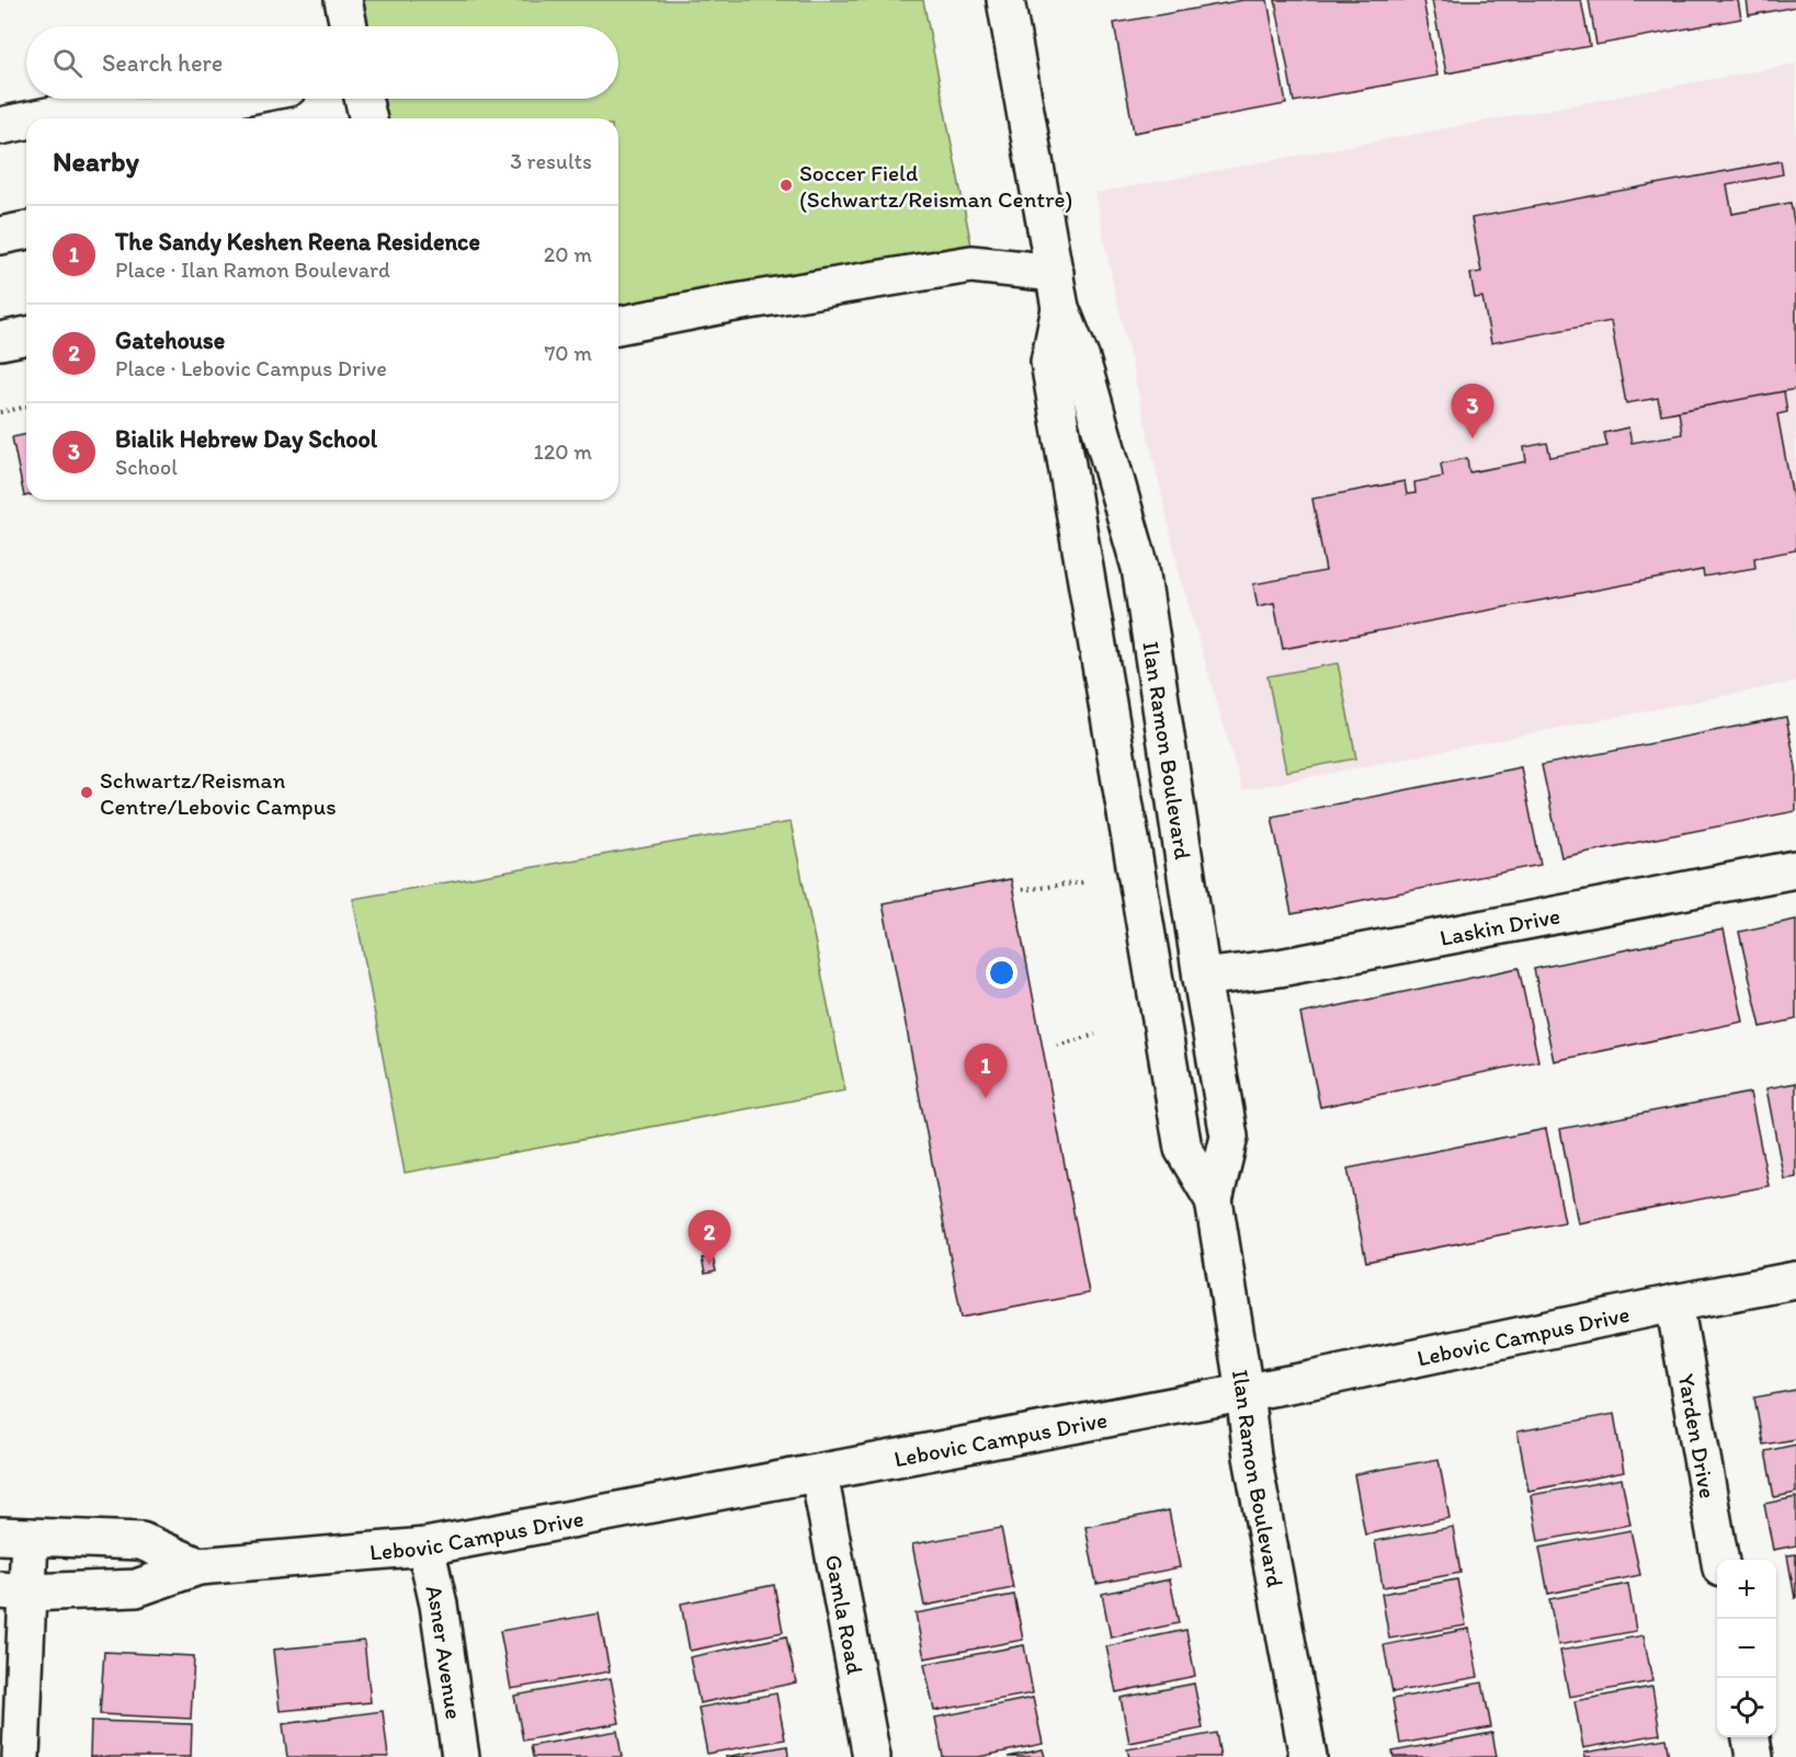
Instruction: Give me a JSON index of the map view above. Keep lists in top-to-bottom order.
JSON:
{
  "streets": {
    "street": [
      "Ilan Ramon Boulevard",
      "Laskin Drive",
      "Lebovic Campus Drive",
      "Yarden Drive",
      "Gamla Road",
      "Asner Avenue"
    ]
  },
  "crossings": [
    ["Ilan Ramon Boulevard", "Laskin Drive"],
    ["Ilan Ramon Boulevard", "Lebovic Campus Drive"],
    ["Lebovic Campus Drive", "Yarden Drive"],
    ["Lebovic Campus Drive", "Gamla Road"],
    ["Lebovic Campus Drive", "Asner Avenue"]
  ],
  "places": ["Soccer Field (Schwartz/Reisman Centre)", "Schwartz/Reisman Centre/Lebovic Campus"],
  "page": {
    "search": "Search here",
    "heading": ["Nearby", "3 results"],
    "list": [
      {
        "mark": "1",
        "name": "The Sandy Keshen Reena Residence",
        "note": "Place · Ilan Ramon Boulevard",
        "value": "20 m"
      },
      {
        "mark": "2",
        "name": "Gatehouse",
        "note": "Place · Lebovic Campus Drive",
        "value": "70 m"
      },
      {
        "mark": "3",
        "name": "Bialik Hebrew Day School",
        "note": "School",
        "value": "120 m"
      }
    ],
    "pins": ["3", "1", "2"],
    "map_buttons": ["+", "−"]
  }
}
